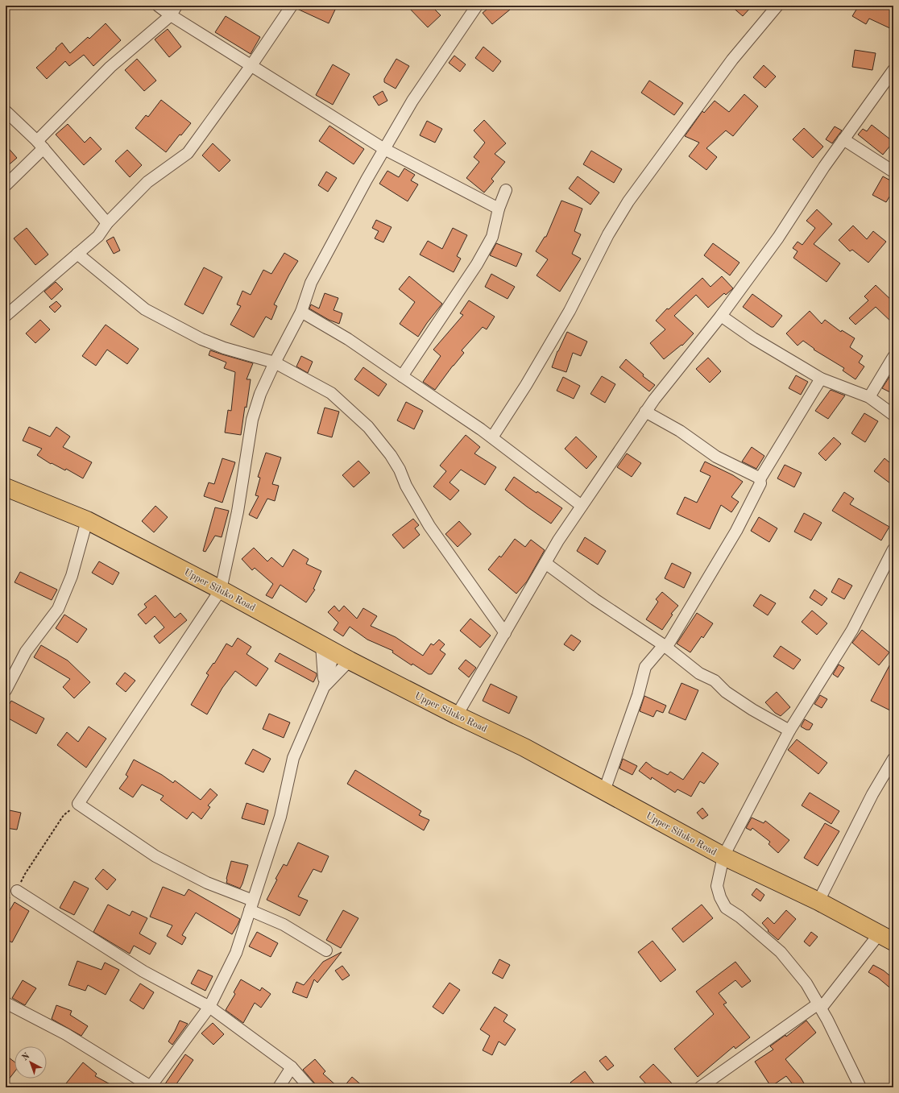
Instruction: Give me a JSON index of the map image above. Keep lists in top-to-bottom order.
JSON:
{
  "streets": {
    "main road": ["Upper Siluko Road"]
  },
  "north": "top left"
}
